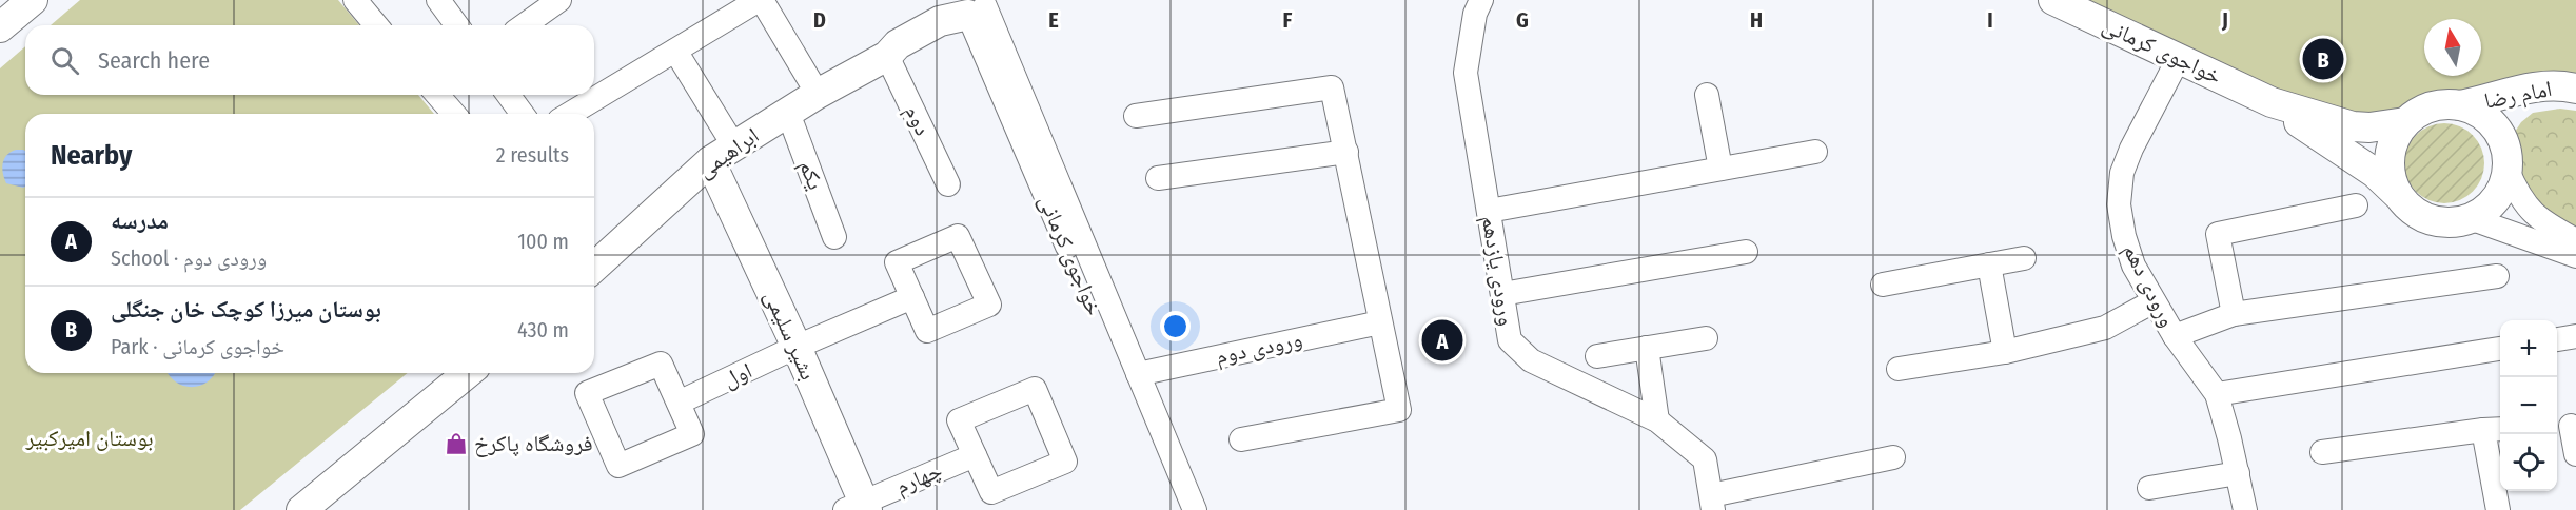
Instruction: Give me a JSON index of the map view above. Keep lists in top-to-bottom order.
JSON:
{
  "streets": {
    "main road": [
      "خواجوی کرمانی",
      "امام رضا",
      "ابراهیمی",
      "بشیر سلیمی"
    ],
    "street": [
      "دوم",
      "یکم",
      "ورودی یازدهم",
      "ورودی دهم",
      "ورودی دوم",
      "اول",
      "چهارم"
    ]
  },
  "crossings": [
    ["خواجوی کرمانی", "ابراهیمی"],
    ["خواجوی کرمانی", "ورودی دهم"],
    ["خواجوی کرمانی", "ورودی دوم"],
    ["دوم", "ابراهیمی"],
    ["ابراهیمی", "یکم"],
    ["ابراهیمی", "بشیر سلیمی"],
    ["بشیر سلیمی", "اول"],
    ["بشیر سلیمی", "چهارم"]
  ],
  "parks": ["بوستان امیرکبیر"],
  "places": {
    "shop": ["فروشگاه پاکرخ"]
  },
  "north": "top",
  "page": {
    "search": "Search here",
    "pins": ["B", "A"],
    "heading": ["Nearby", "2 results"],
    "list": [
      {
        "mark": "A",
        "name": "مدرسه",
        "note": "School · ورودی دوم",
        "value": "100 m"
      },
      {
        "mark": "B",
        "name": "بوستان میرزا کوچک خان جنگلی",
        "note": "Park · خواجوی کرمانی",
        "value": "430 m"
      }
    ],
    "map_buttons": ["+", "−"]
  },
  "grid": {
    "columns": [
      "D",
      "E",
      "F",
      "G",
      "H",
      "I",
      "J"
    ]
  }
}
